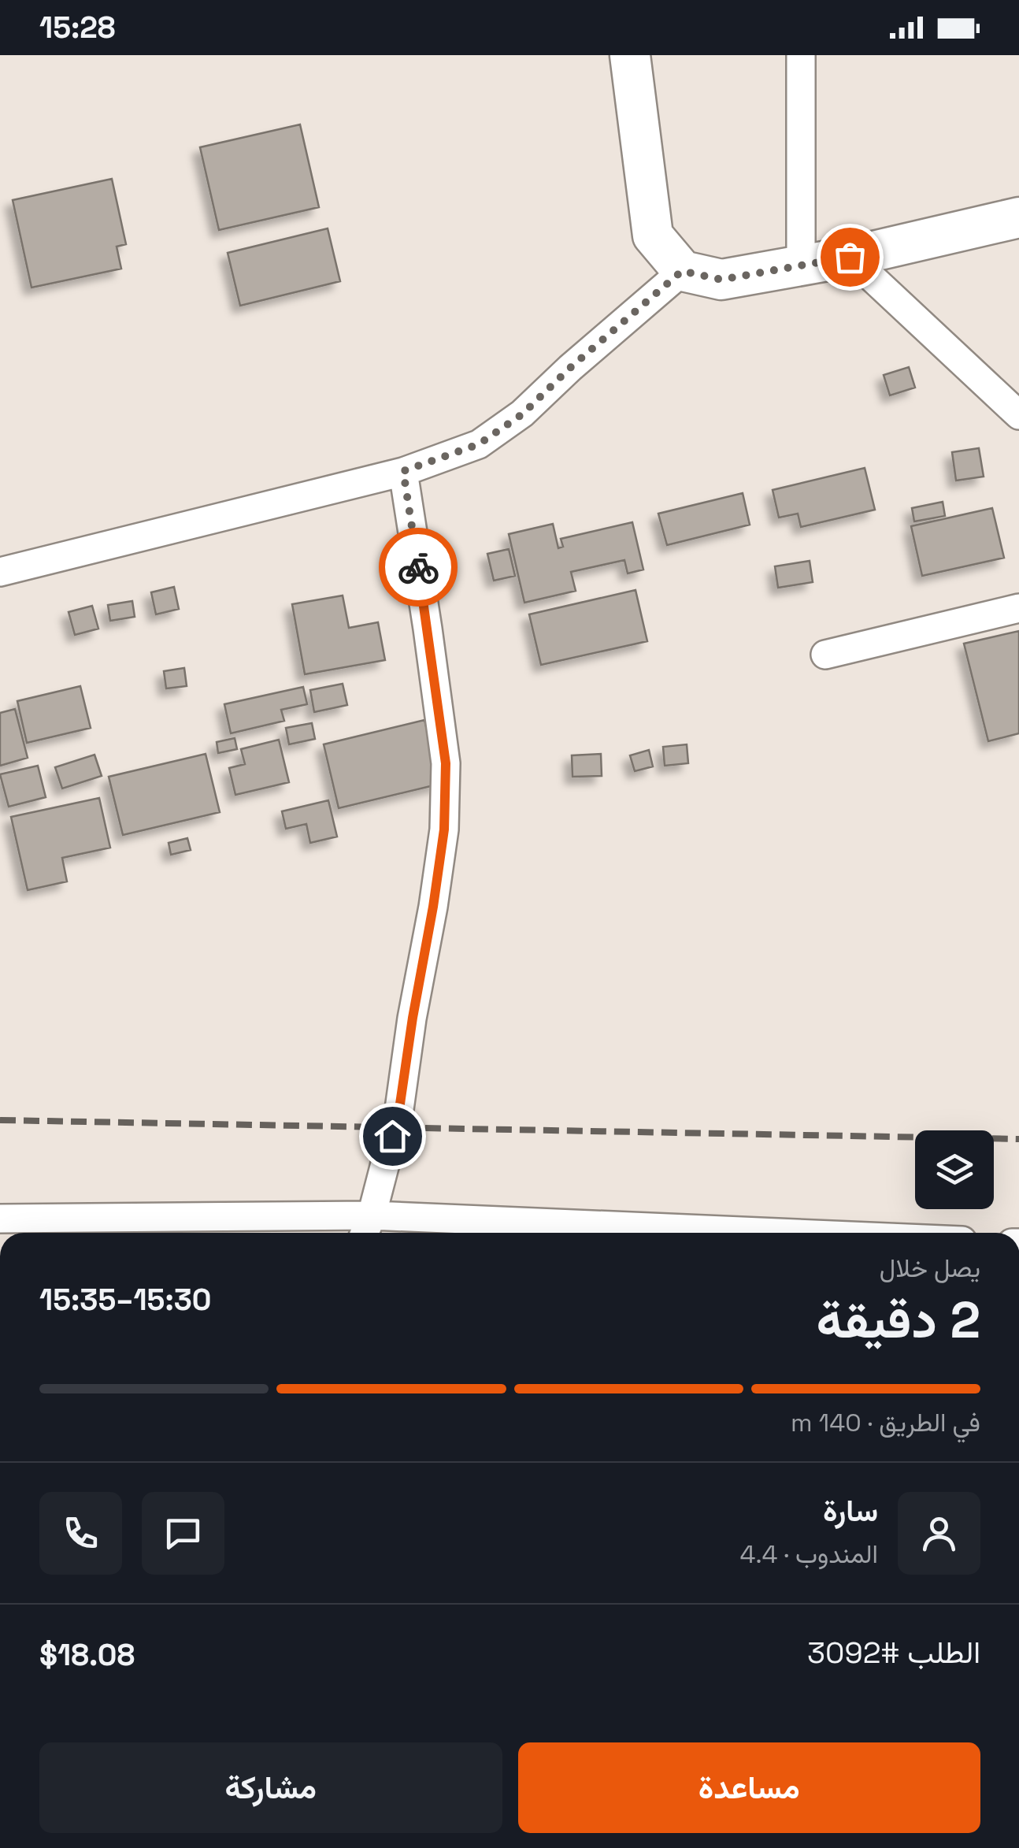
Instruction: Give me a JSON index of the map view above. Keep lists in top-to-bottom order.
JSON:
{
  "page": {
    "status": "15:28",
    "heading": ["2 دقيقة", "يصل خلال", "15:30–15:35"],
    "panel": [
      "سارة",
      "المندوب · 4.4",
      "الطلب #3092",
      "$18.08"
    ],
    "bar": "في الطريق · 140 m",
    "buttons": ["مساعدة", "مشاركة"]
  }
}
